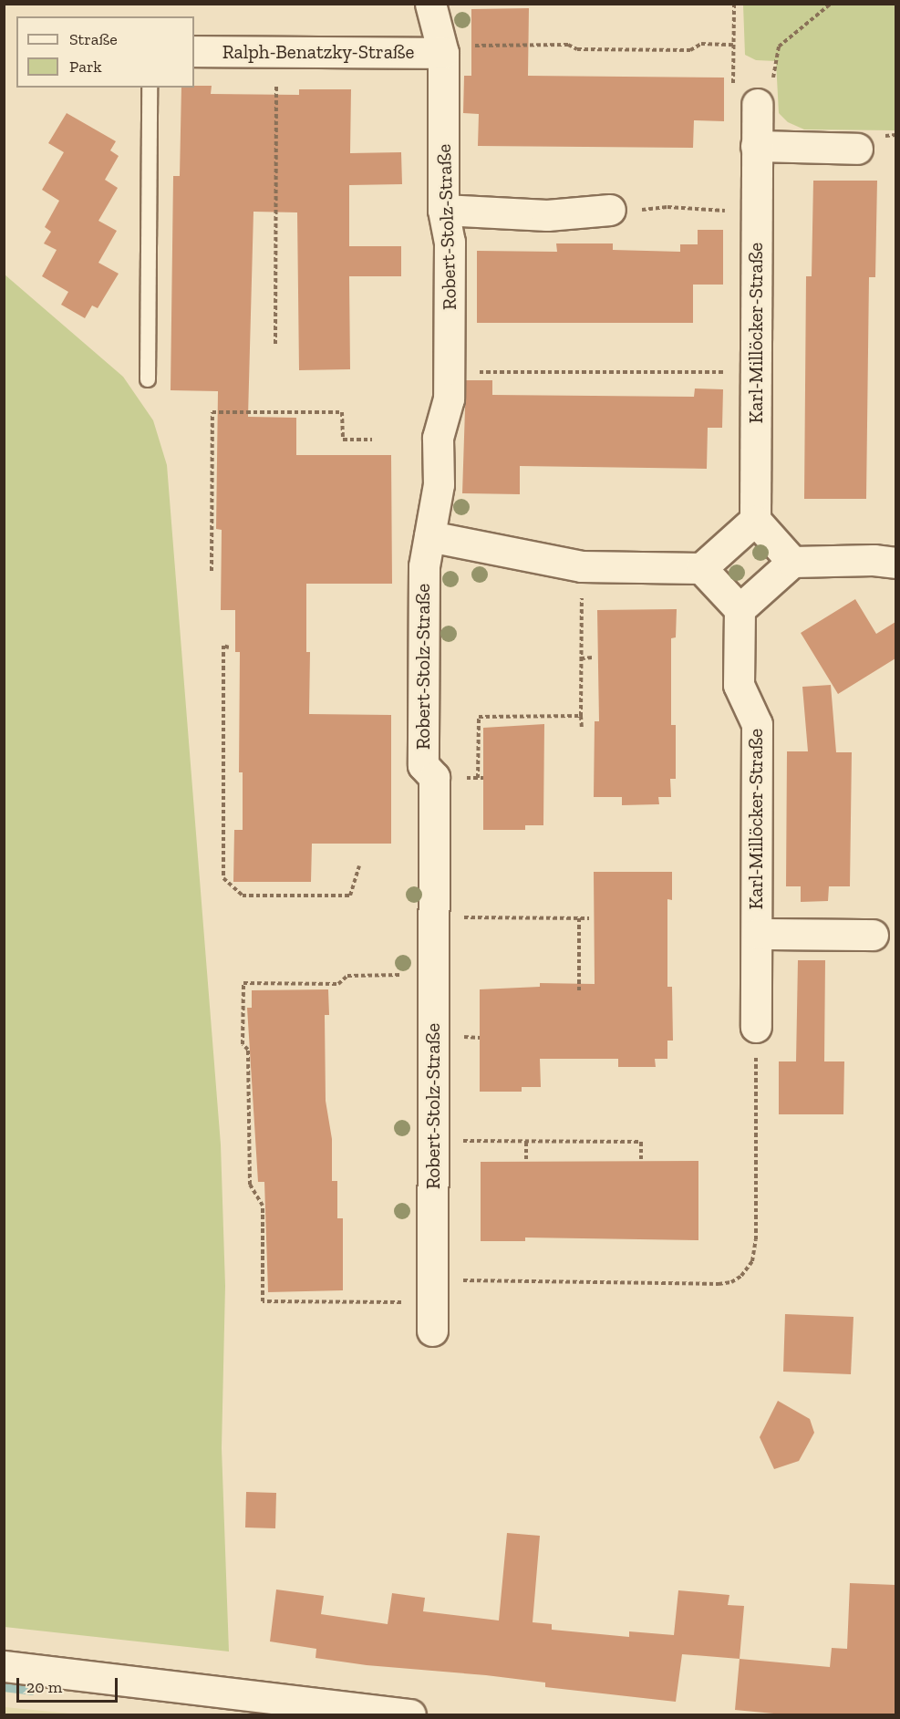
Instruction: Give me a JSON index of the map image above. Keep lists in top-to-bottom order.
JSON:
{
  "streets": {
    "street": ["Ralph-Benatzky-Straße", "Robert-Stolz-Straße", "Karl-Millöcker-Straße"]
  },
  "crossings": [
    ["Ralph-Benatzky-Straße", "Robert-Stolz-Straße"]
  ],
  "legend": ["Straße", "Park"],
  "scale_bar": "20 m"
}
